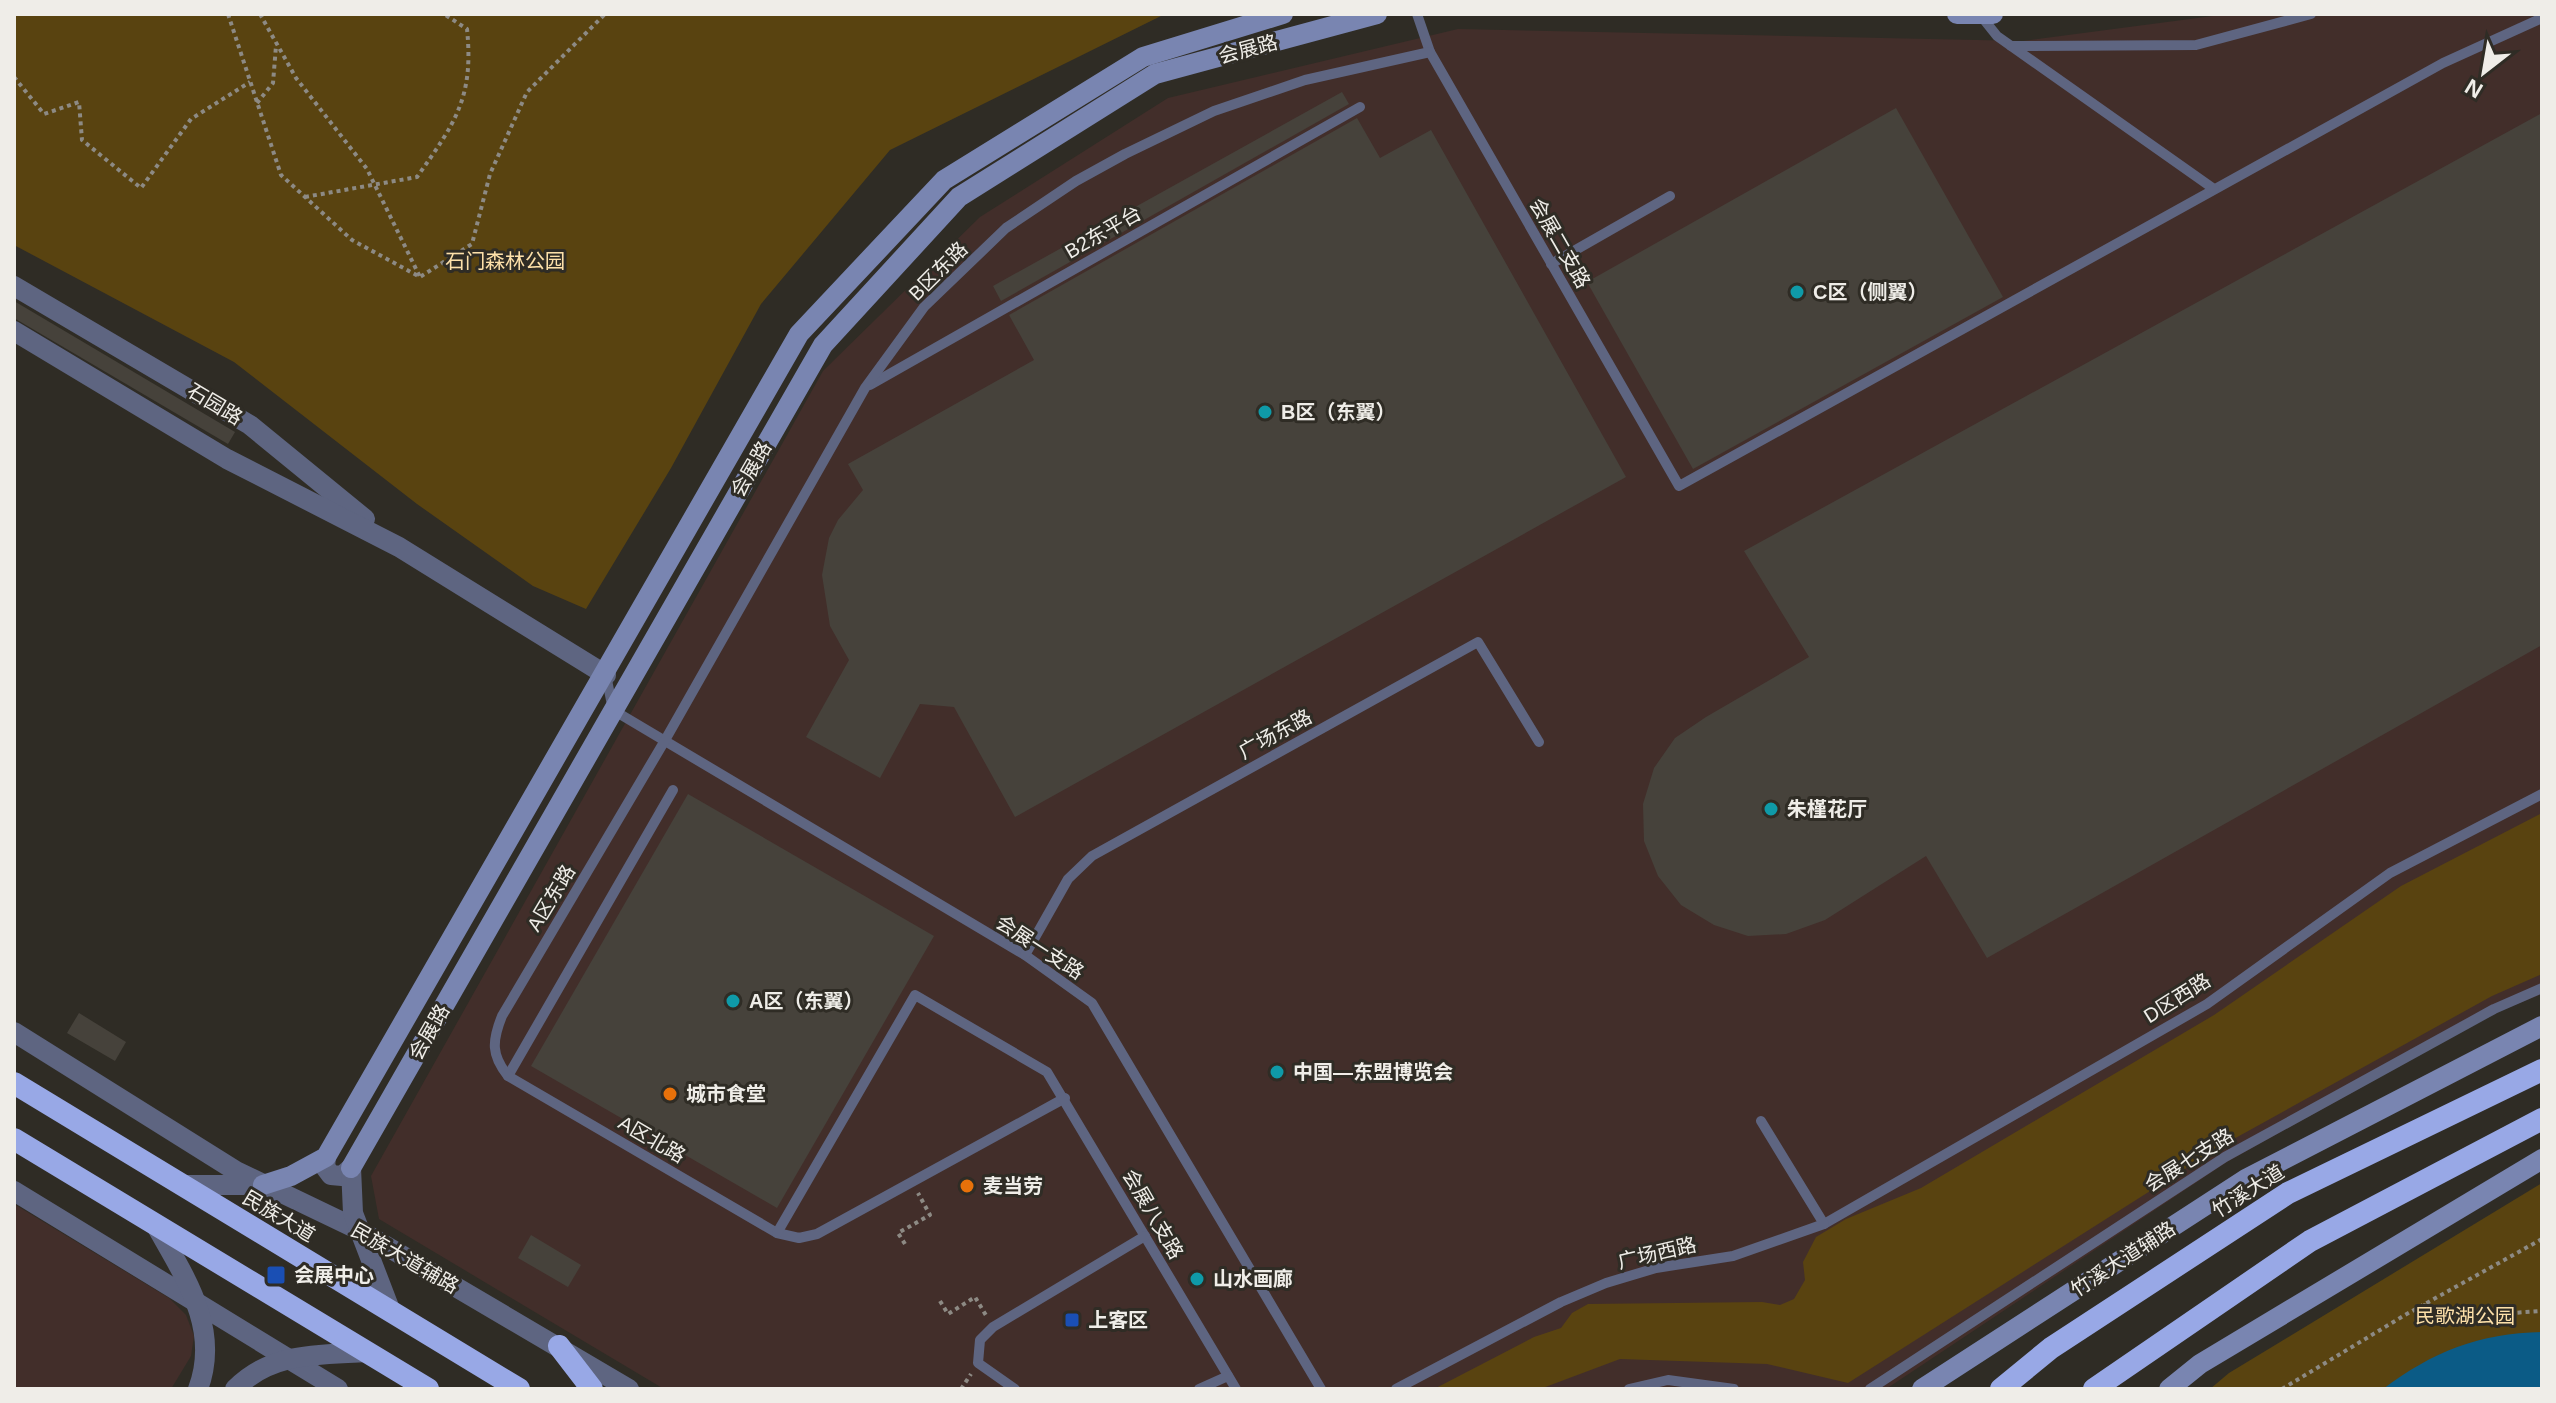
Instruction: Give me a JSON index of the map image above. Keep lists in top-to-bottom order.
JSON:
{
  "streets": {
    "highway": ["竹溪大道", "民族大道"],
    "main road": ["会展路", "竹溪大道辅路"],
    "street": ["石园路", "民族大道辅路"],
    "lane": [
      "B2东平台",
      "会展二支路",
      "B区东路",
      "广场东路",
      "A区东路",
      "会展一支路",
      "D区西路",
      "A区北路",
      "会展七支路",
      "会展八支路",
      "广场西路"
    ]
  },
  "crossings": [
    ["会展路", "石园路"],
    ["会展路", "会展一支路"],
    ["B2东平台", "B区东路"],
    ["会展二支路", "B区东路"],
    ["B区东路", "A区东路"],
    ["B区东路", "会展一支路"],
    ["广场东路", "会展一支路"],
    ["A区东路", "会展一支路"],
    ["A区东路", "A区北路"],
    ["D区西路", "广场西路"],
    ["A区北路", "会展八支路"]
  ],
  "parks": ["石门森林公园", "民歌湖公园"],
  "places": {
    "other": [
      "C区（侧翼）",
      "B区（东翼）",
      "朱槿花厅",
      "A区（东翼）",
      "中国—东盟博览会",
      "城市食堂",
      "麦当劳",
      "山水画廊"
    ],
    "transit": ["会展中心", "上客区"]
  },
  "north": "bottom left"
}
